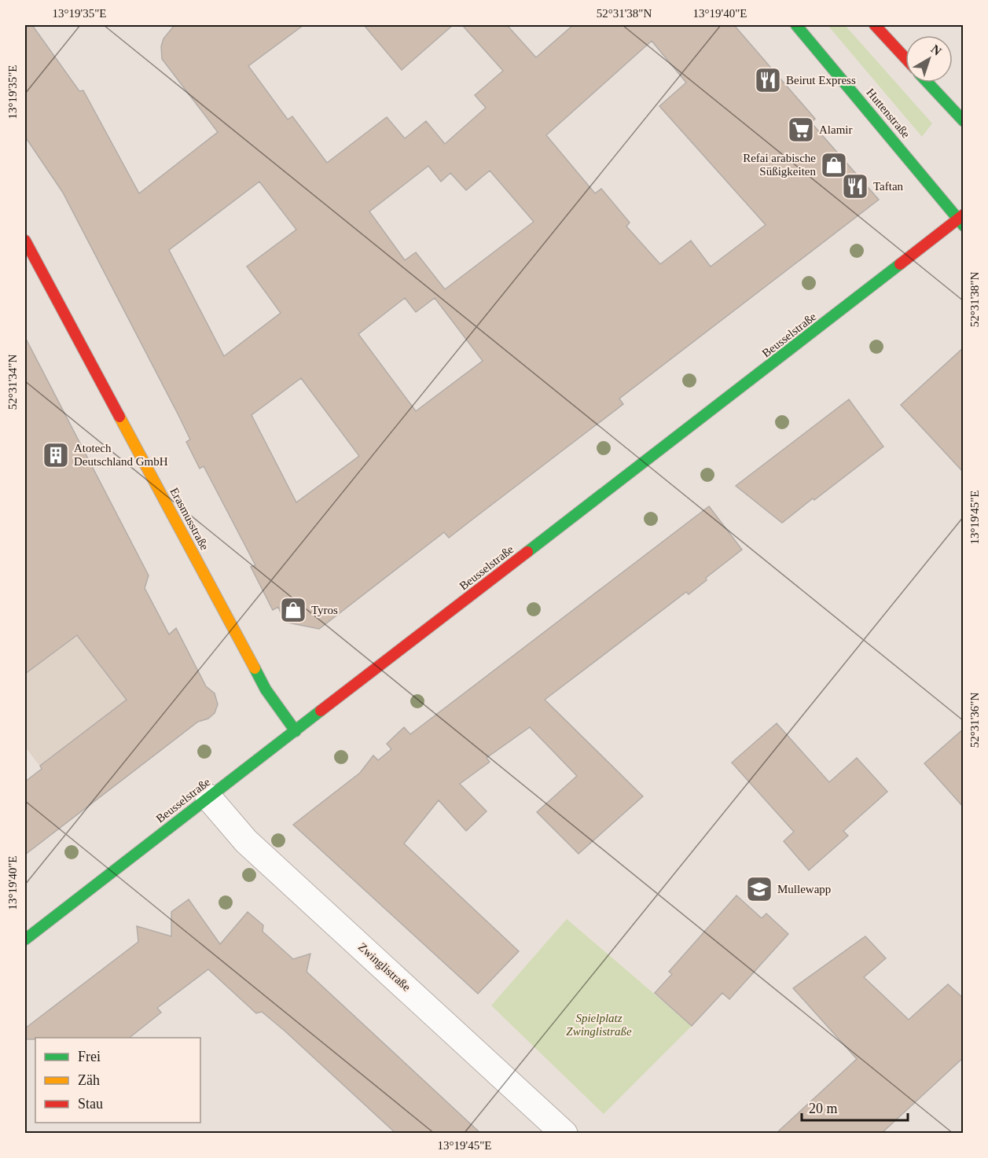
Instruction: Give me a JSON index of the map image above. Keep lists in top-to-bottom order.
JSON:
{
  "streets": {
    "main road": ["Huttenstraße", "Beusselstraße", "Erasmusstraße"],
    "street": ["Zwinglistraße"]
  },
  "crossings": [
    ["Huttenstraße", "Beusselstraße"],
    ["Beusselstraße", "Erasmusstraße"],
    ["Beusselstraße", "Zwinglistraße"]
  ],
  "parks": ["Spielplatz Zwinglistraße"],
  "places": {
    "restaurant": ["Beirut Express", "Taftan"],
    "supermarket": ["Alamir"],
    "shop": ["Refai arabische Süßigkeiten", "Tyros"],
    "building": ["Atotech Deutschland GmbH"],
    "school or university": ["Mullewapp"]
  },
  "legend": ["Frei", "Zäh", "Stau"],
  "scale_bar": "20 m",
  "north": "top right",
  "coordinates": [
    "13°19'35\"E",
    "52°31'38\"N",
    "13°19'40\"E",
    "52°31'34\"N",
    "13°19'45\"E",
    "52°31'36\"N"
  ]
}
